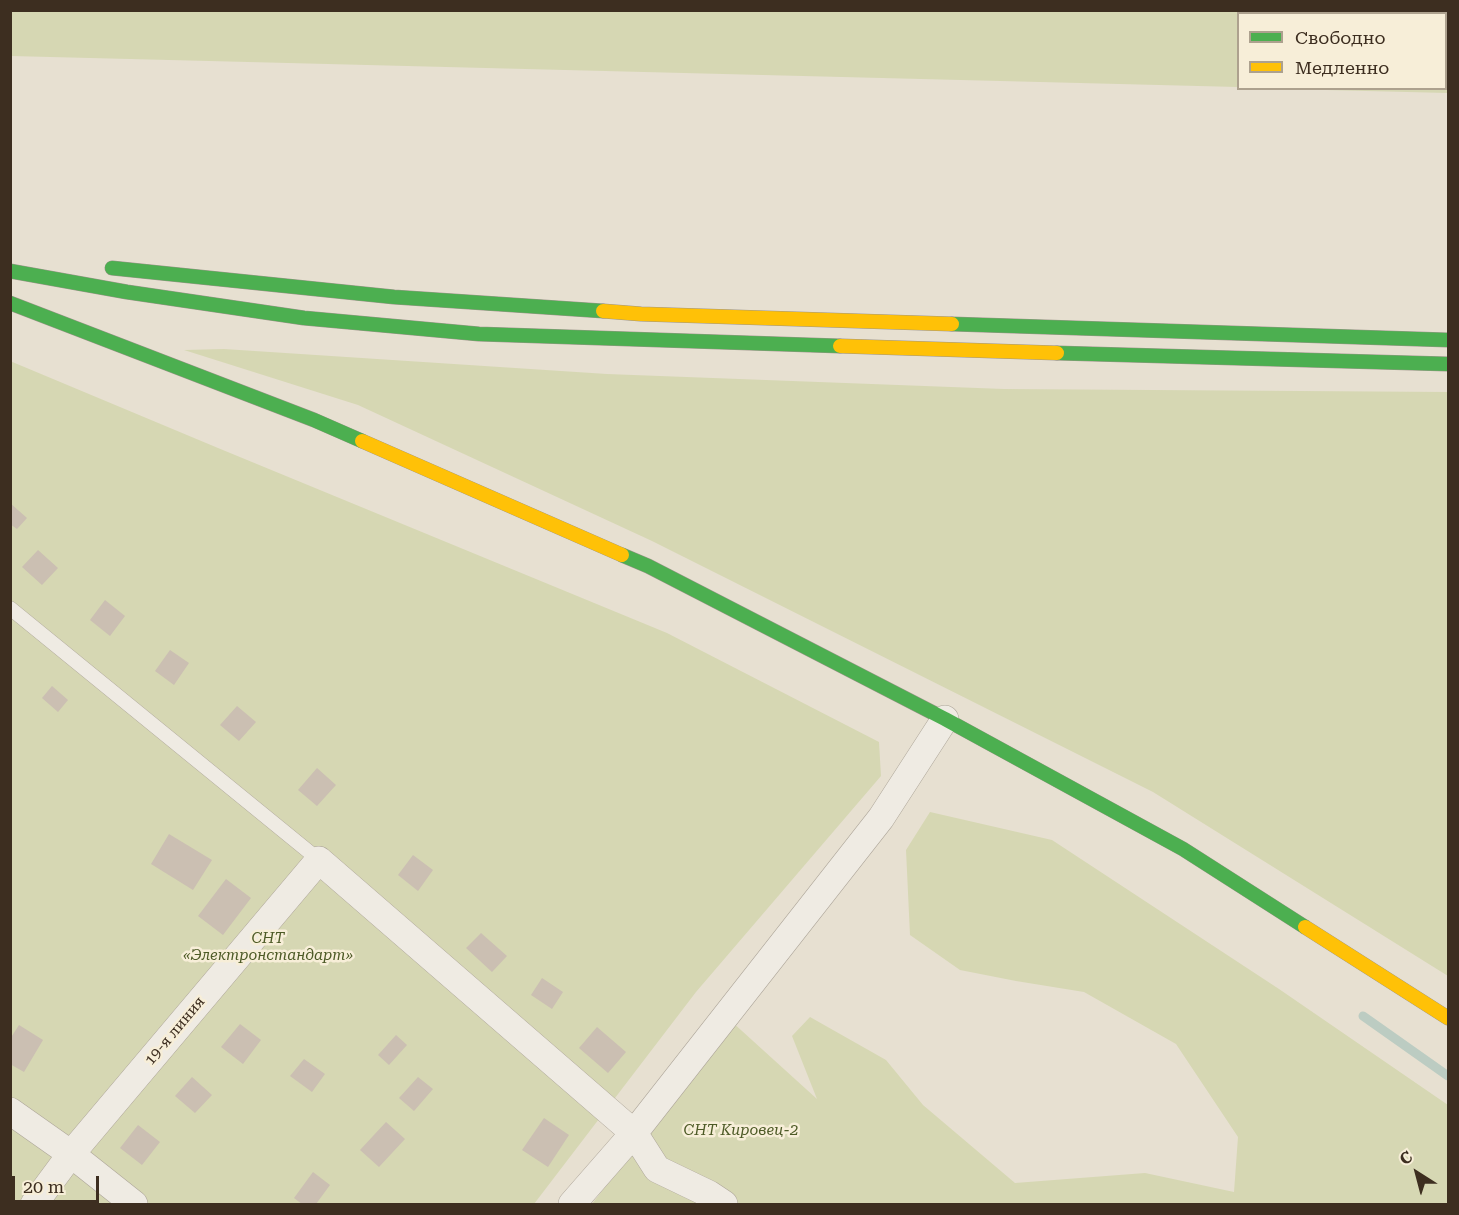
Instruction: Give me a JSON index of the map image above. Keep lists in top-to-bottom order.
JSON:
{
  "streets": {
    "street": ["19-я линия"]
  },
  "parks": ["СНТ «Электронстандарт»", "СНТ Кировец-2"],
  "legend": ["Свободно", "Медленно"],
  "scale_bar": "20 m",
  "north": "top left"
}
